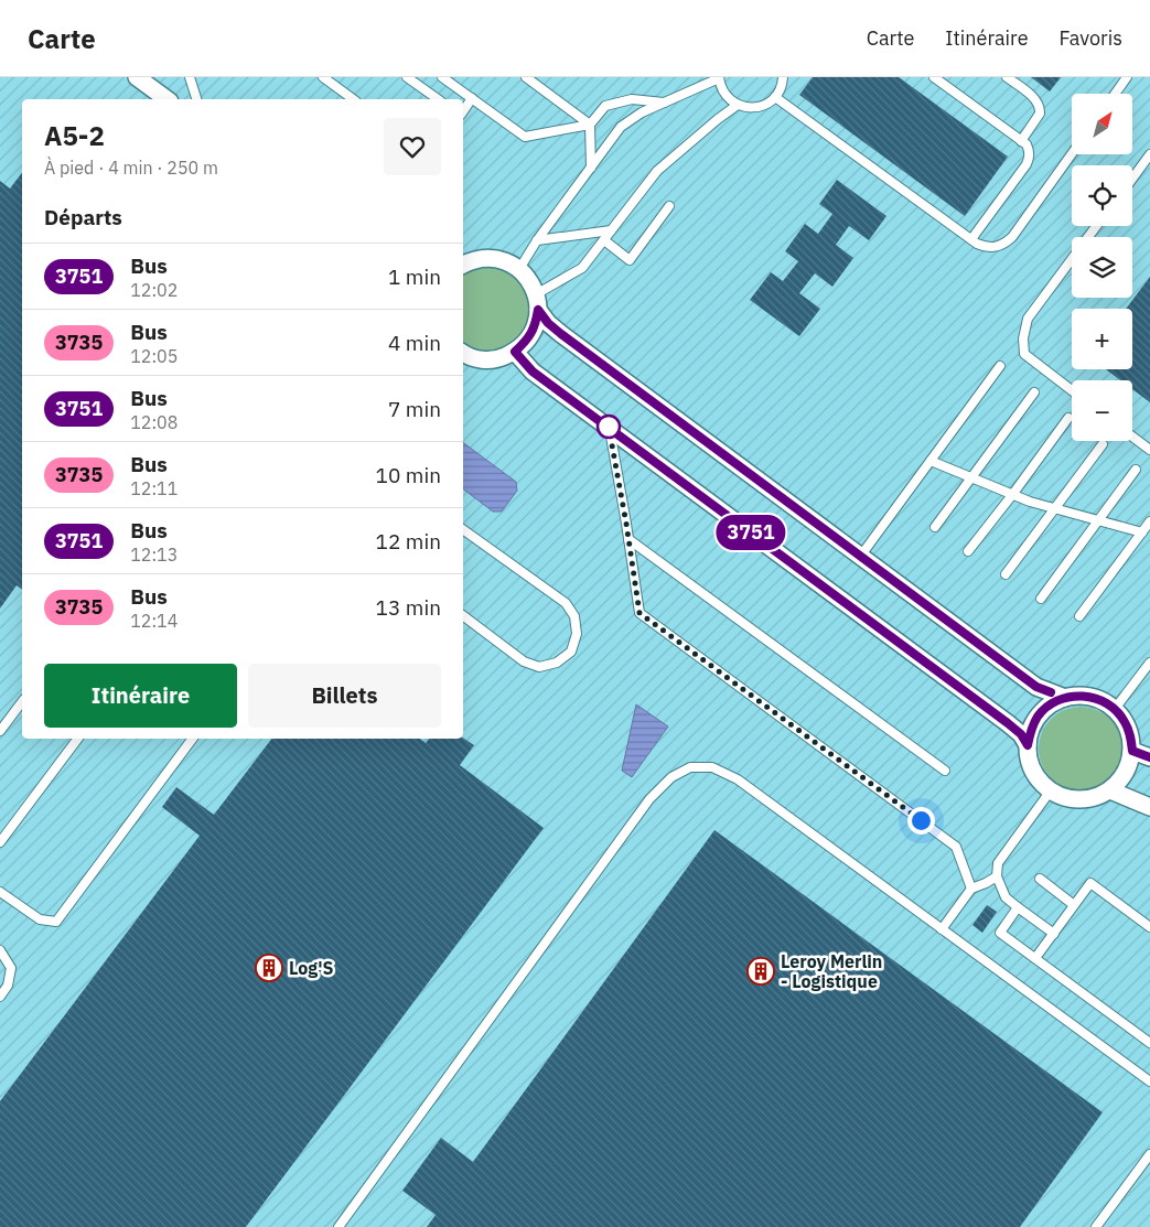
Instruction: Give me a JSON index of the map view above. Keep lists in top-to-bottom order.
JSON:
{
  "places": {
    "building": ["Log'S", "Leroy Merlin - Logistique"]
  },
  "lines": ["bus line 3751"],
  "north": "top right",
  "page": {
    "header": "Carte",
    "nav": ["Carte", "Itinéraire", "Favoris"],
    "on_map": "3751",
    "map_buttons": ["+", "−"],
    "heading": [
      ["A5-2", "À pied · 4 min · 250 m"],
      "Départs"
    ],
    "list": [
      {
        "mark": "3751",
        "name": "Bus",
        "note": "12:02",
        "value": "1 min"
      },
      {
        "mark": "3735",
        "name": "Bus",
        "note": "12:05",
        "value": "4 min"
      },
      {
        "mark": "3751",
        "name": "Bus",
        "note": "12:08",
        "value": "7 min"
      },
      {
        "mark": "3735",
        "name": "Bus",
        "note": "12:11",
        "value": "10 min"
      },
      {
        "mark": "3751",
        "name": "Bus",
        "note": "12:13",
        "value": "12 min"
      },
      {
        "mark": "3735",
        "name": "Bus",
        "note": "12:14",
        "value": "13 min"
      }
    ],
    "buttons": ["Itinéraire", "Billets"]
  }
}
